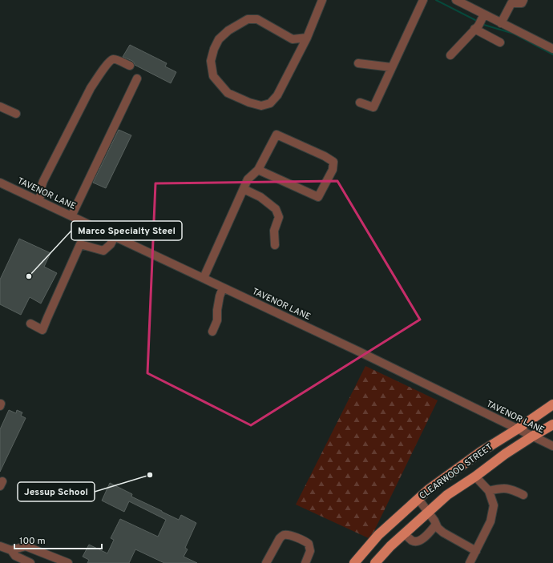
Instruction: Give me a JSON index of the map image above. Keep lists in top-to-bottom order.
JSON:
{
  "streets": {
    "main road": ["CLEARWOOD STREET"],
    "street": ["TAVENOR LANE"]
  },
  "crossings": [
    ["TAVENOR LANE", "CLEARWOOD STREET"]
  ],
  "places": ["Marco Specialty Steel", "Jessup School"],
  "scale_bar": "100 m"
}
